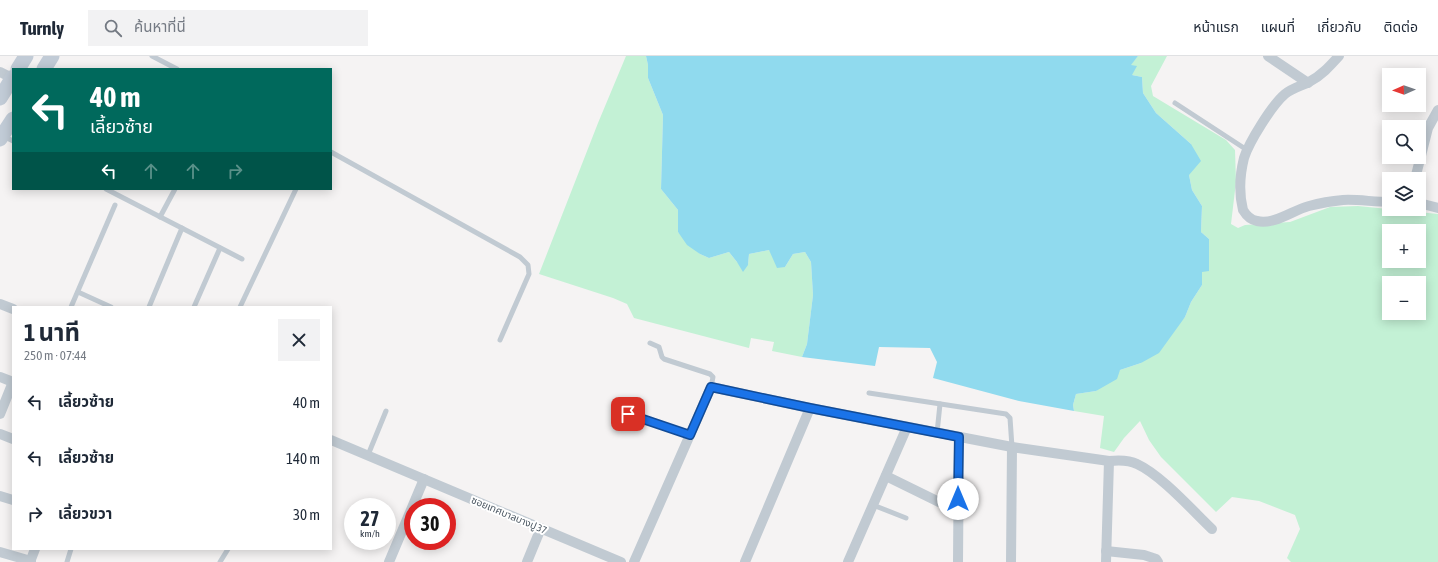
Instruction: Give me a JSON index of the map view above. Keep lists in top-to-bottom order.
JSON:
{
  "streets": {
    "street": ["ซอยเทศบาลบางปู 37"]
  },
  "north": "left",
  "page": {
    "header": "Turnly",
    "search": "ค้นหาที่นี่",
    "nav": [
      "หน้าแรก",
      "แผนที่",
      "เกี่ยวกับ",
      "ติดต่อ"
    ],
    "map_buttons": ["+", "−"],
    "turn": ["40 m", "เลี้ยวซ้าย"],
    "heading": ["1 นาที", "250 m · 07:44"],
    "list": [
      {
        "name": "เลี้ยวซ้าย",
        "value": "40 m"
      },
      {
        "name": "เลี้ยวซ้าย",
        "value": "140 m"
      },
      {
        "name": "เลี้ยวขวา",
        "value": "30 m"
      }
    ],
    "speed": "27 km/h",
    "limit": "30"
  }
}
